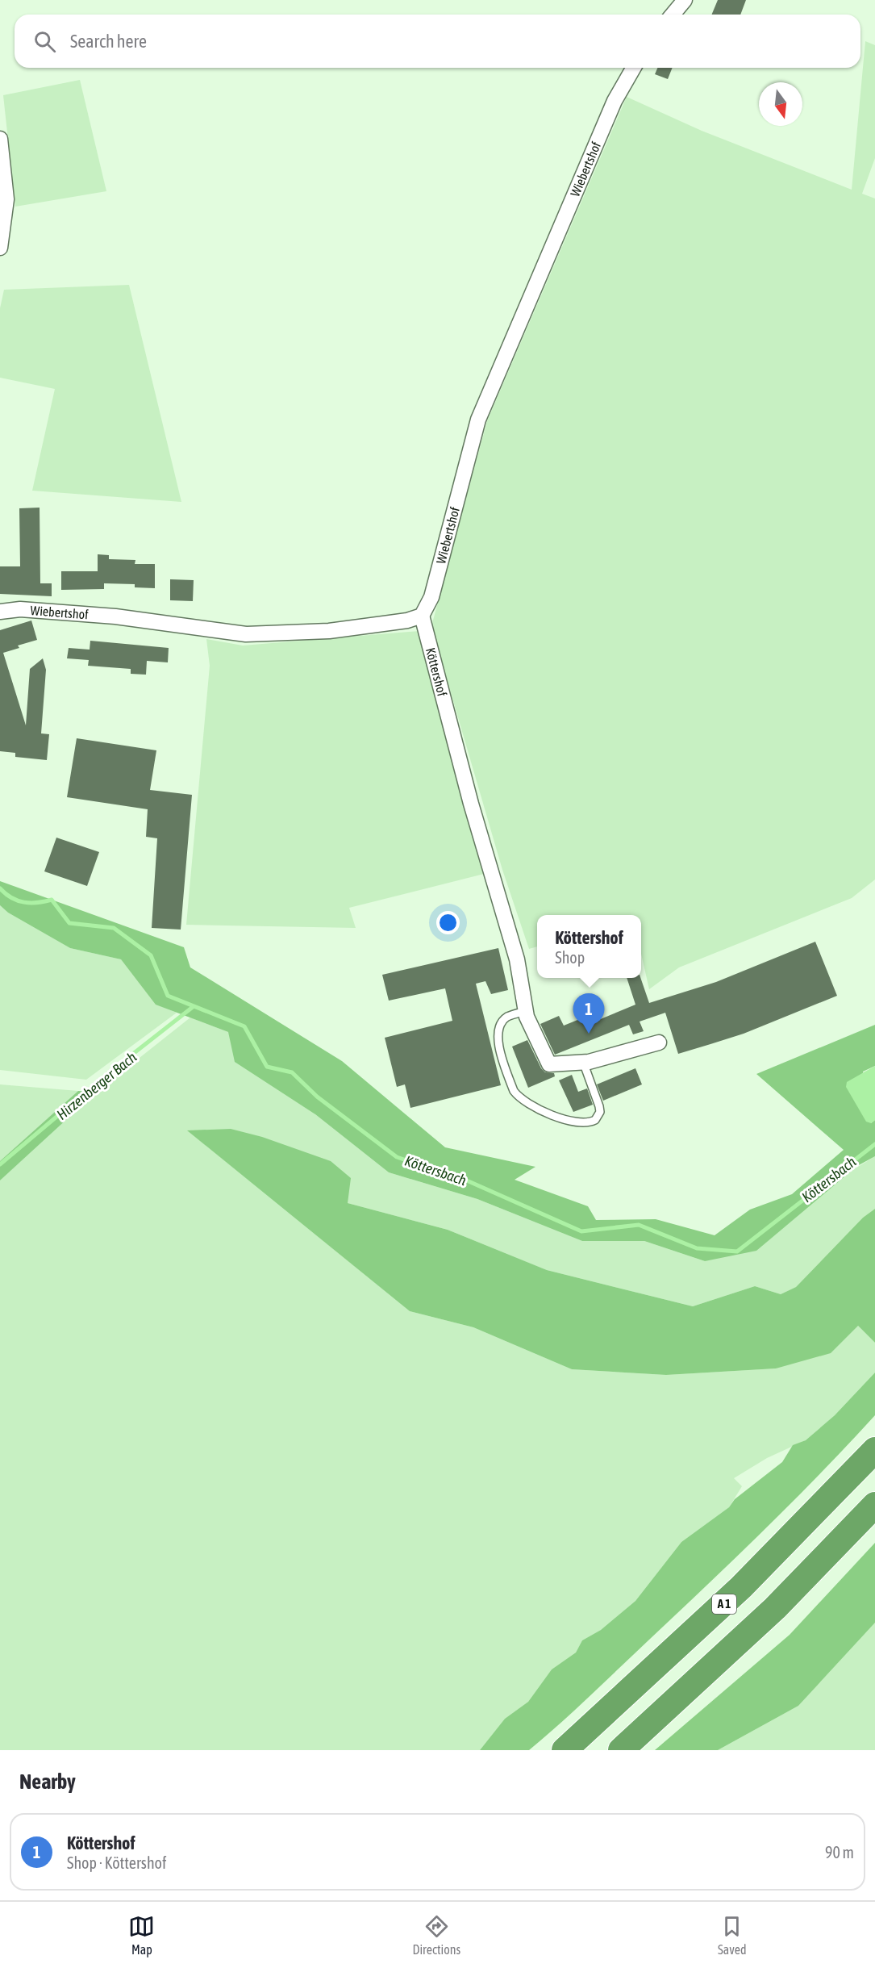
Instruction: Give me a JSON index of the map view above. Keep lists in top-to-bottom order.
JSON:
{
  "streets": {
    "highway": ["A 1"],
    "street": ["Wiebertshof", "Köttershof"]
  },
  "crossings": [
    ["Wiebertshof", "Köttershof"]
  ],
  "water": ["Hirzenberger Bach", "Köttersbach"],
  "north": "bottom",
  "page": {
    "search": "Search here",
    "popup": ["Köttershof", "Shop"],
    "pins": "1",
    "heading": "Nearby",
    "list": [
      {
        "mark": "1",
        "name": "Köttershof",
        "note": "Shop · Köttershof",
        "value": "90 m"
      }
    ],
    "nav": ["Map", "Directions", "Saved"]
  }
}
